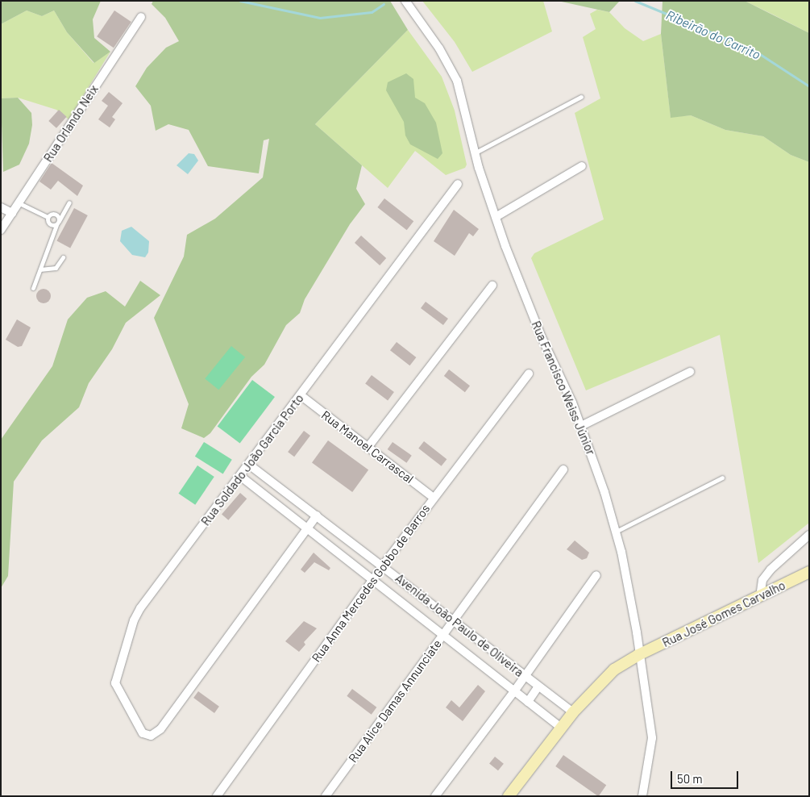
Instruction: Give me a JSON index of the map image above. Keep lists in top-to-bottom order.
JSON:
{
  "streets": {
    "main road": ["Rua José Gomes Carvalho"],
    "street": [
      "Rua Orlando Neix",
      "Rua Francisco Weiss Júnior",
      "Rua Manoel Carrascal",
      "Rua Soldado João Garcia Porto",
      "Rua Anna Mercedes Gobbo de Barros",
      "Avenida João Paulo de Oliveira",
      "Rua Alice Damas Annunciate"
    ]
  },
  "crossings": [
    ["Rua Francisco Weiss Júnior", "Rua José Gomes Carvalho"],
    ["Rua Manoel Carrascal", "Rua Soldado João Garcia Porto"],
    ["Rua Manoel Carrascal", "Rua Anna Mercedes Gobbo de Barros"],
    ["Rua Soldado João Garcia Porto", "Avenida João Paulo de Oliveira"],
    ["Rua Anna Mercedes Gobbo de Barros", "Avenida João Paulo de Oliveira"],
    ["Rua José Gomes Carvalho", "Avenida João Paulo de Oliveira"],
    ["Avenida João Paulo de Oliveira", "Rua Alice Damas Annunciate"]
  ],
  "water": ["Ribeirão do Carrito"],
  "scale_bar": "50 m"
}
